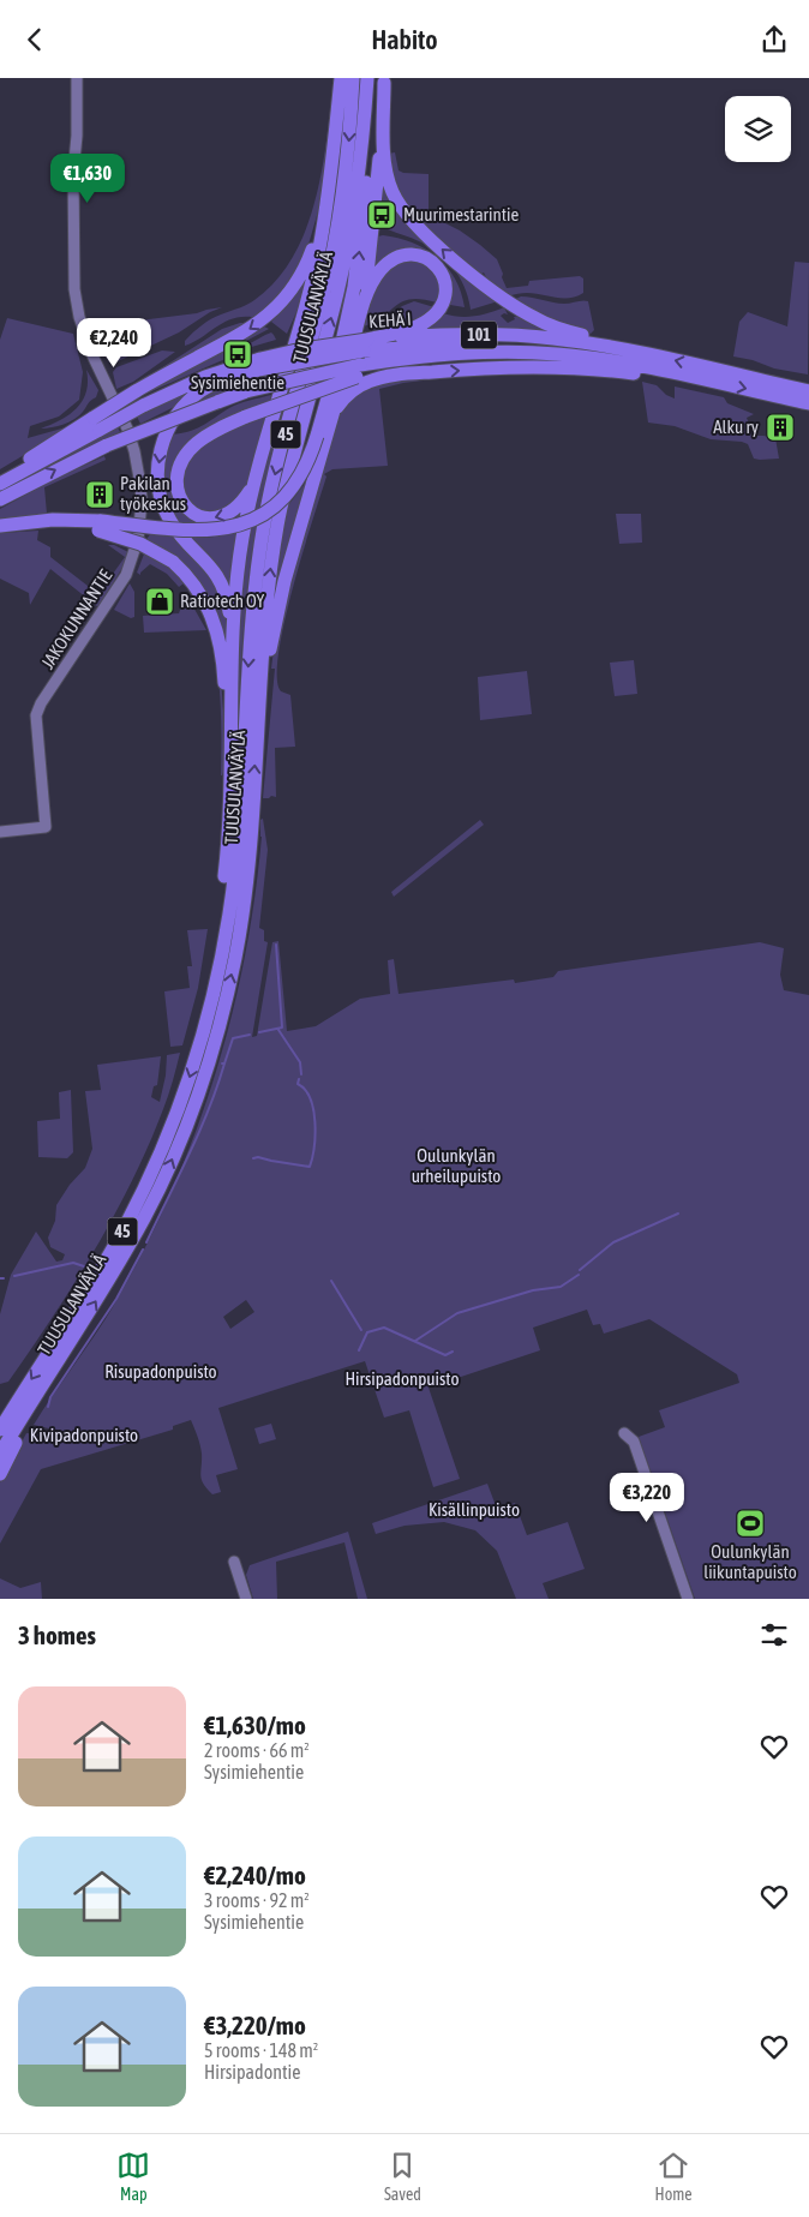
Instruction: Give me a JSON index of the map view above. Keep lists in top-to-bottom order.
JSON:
{
  "streets": {
    "highway": [
      "TUUSULANVÄYLÄ",
      "KEHÄ I",
      "101",
      "45"
    ],
    "street": ["JAKOKUNNANTIE"]
  },
  "parks": [
    "Oulunkylän urheilupuisto",
    "Risupadonpuisto",
    "Hirsipadonpuisto",
    "Kivipadonpuisto",
    "Kisällinpuisto"
  ],
  "places": {
    "bus stop": ["Muurimestarintie", "Sysimiehentie"],
    "building": ["Alku ry", "Pakilan työkeskus"],
    "shop": ["Ratiotech OY"],
    "sports": ["Oulunkylän liikuntapuisto"]
  },
  "page": {
    "header": "Habito",
    "price": ["€1,630", "€2,240", "€3,220"],
    "heading": "3 homes",
    "list": [
      {
        "name": "€1,630/mo",
        "note": "2 rooms · 66 m² · Sysimiehentie"
      },
      {
        "name": "€2,240/mo",
        "note": "3 rooms · 92 m² · Sysimiehentie"
      },
      {
        "name": "€3,220/mo",
        "note": "5 rooms · 148 m² · Hirsipadontie"
      }
    ],
    "tabs": ["Map", "Saved", "Home"]
  }
}
